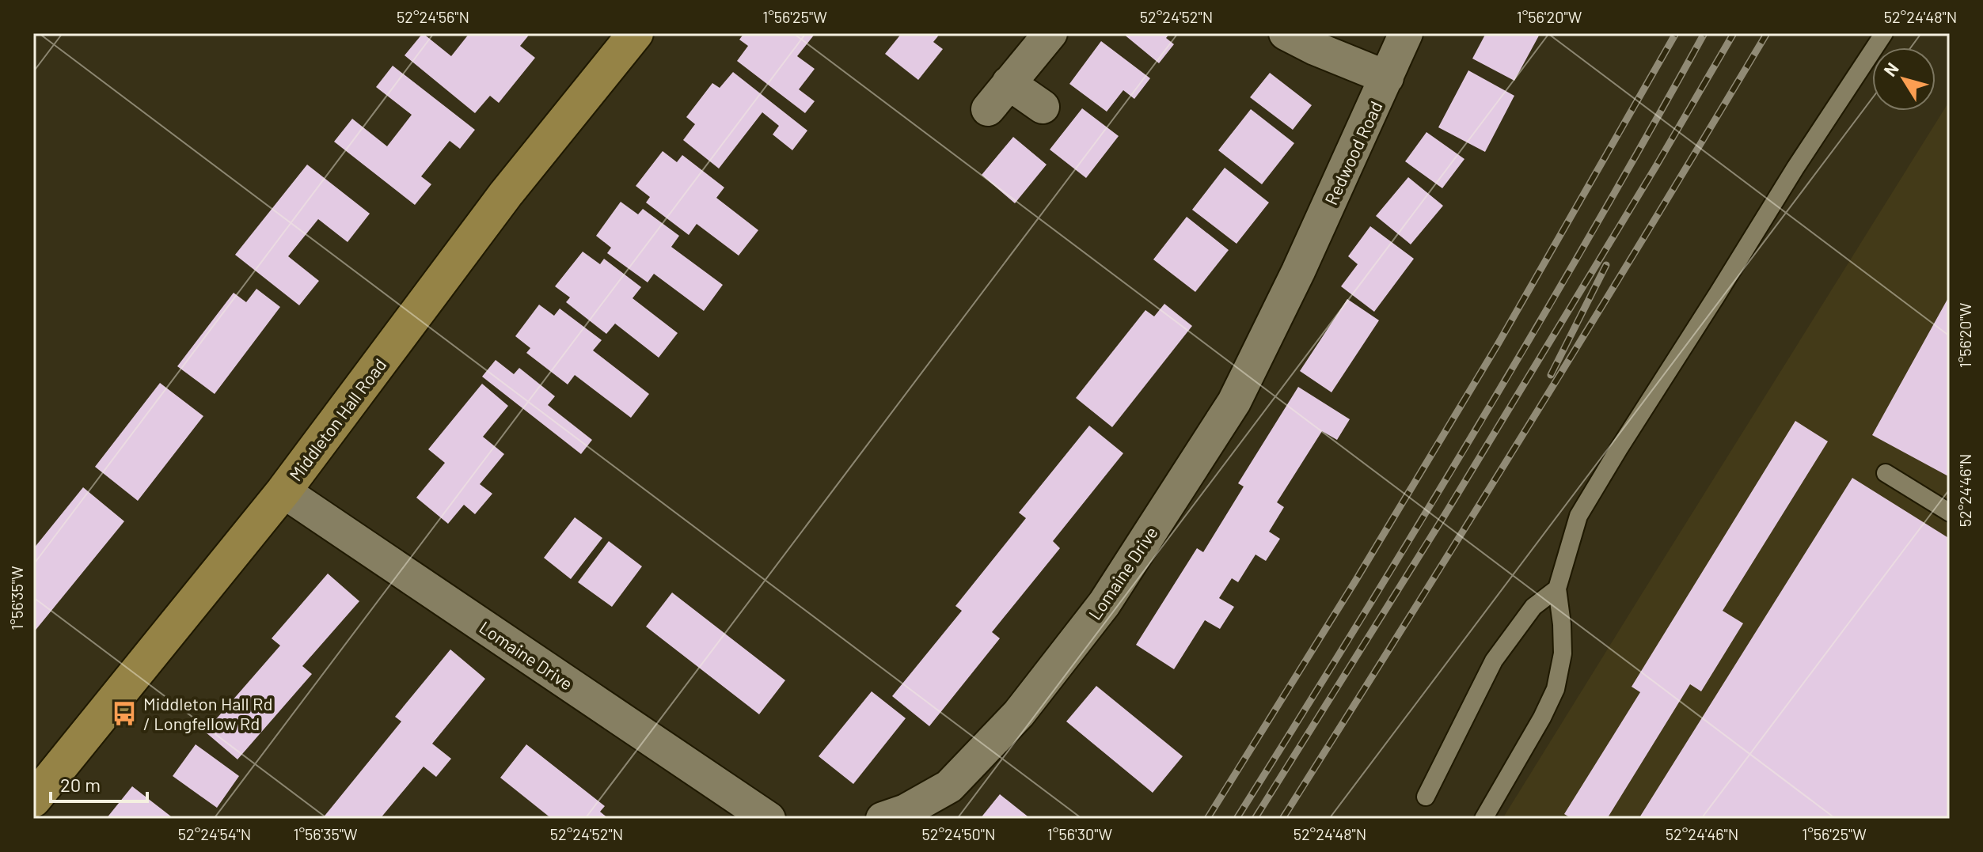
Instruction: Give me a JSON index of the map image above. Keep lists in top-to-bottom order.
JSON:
{
  "streets": {
    "main road": ["Middleton Hall Road"],
    "street": ["Redwood Road", "Lomaine Drive"]
  },
  "crossings": [
    ["Redwood Road", "Lomaine Drive"],
    ["Middleton Hall Road", "Lomaine Drive"]
  ],
  "places": {
    "bus stop": ["Middleton Hall Rd / Longfellow Rd"]
  },
  "scale_bar": "20 m",
  "north": "top left",
  "coordinates": [
    "52°24'56\"N",
    "1°56'25\"W",
    "52°24'52\"N",
    "1°56'20\"W",
    "52°24'48\"N",
    "52°24'46\"N",
    "1°56'35\"W",
    "52°24'54\"N",
    "52°24'50\"N",
    "1°56'30\"W"
  ]
}
